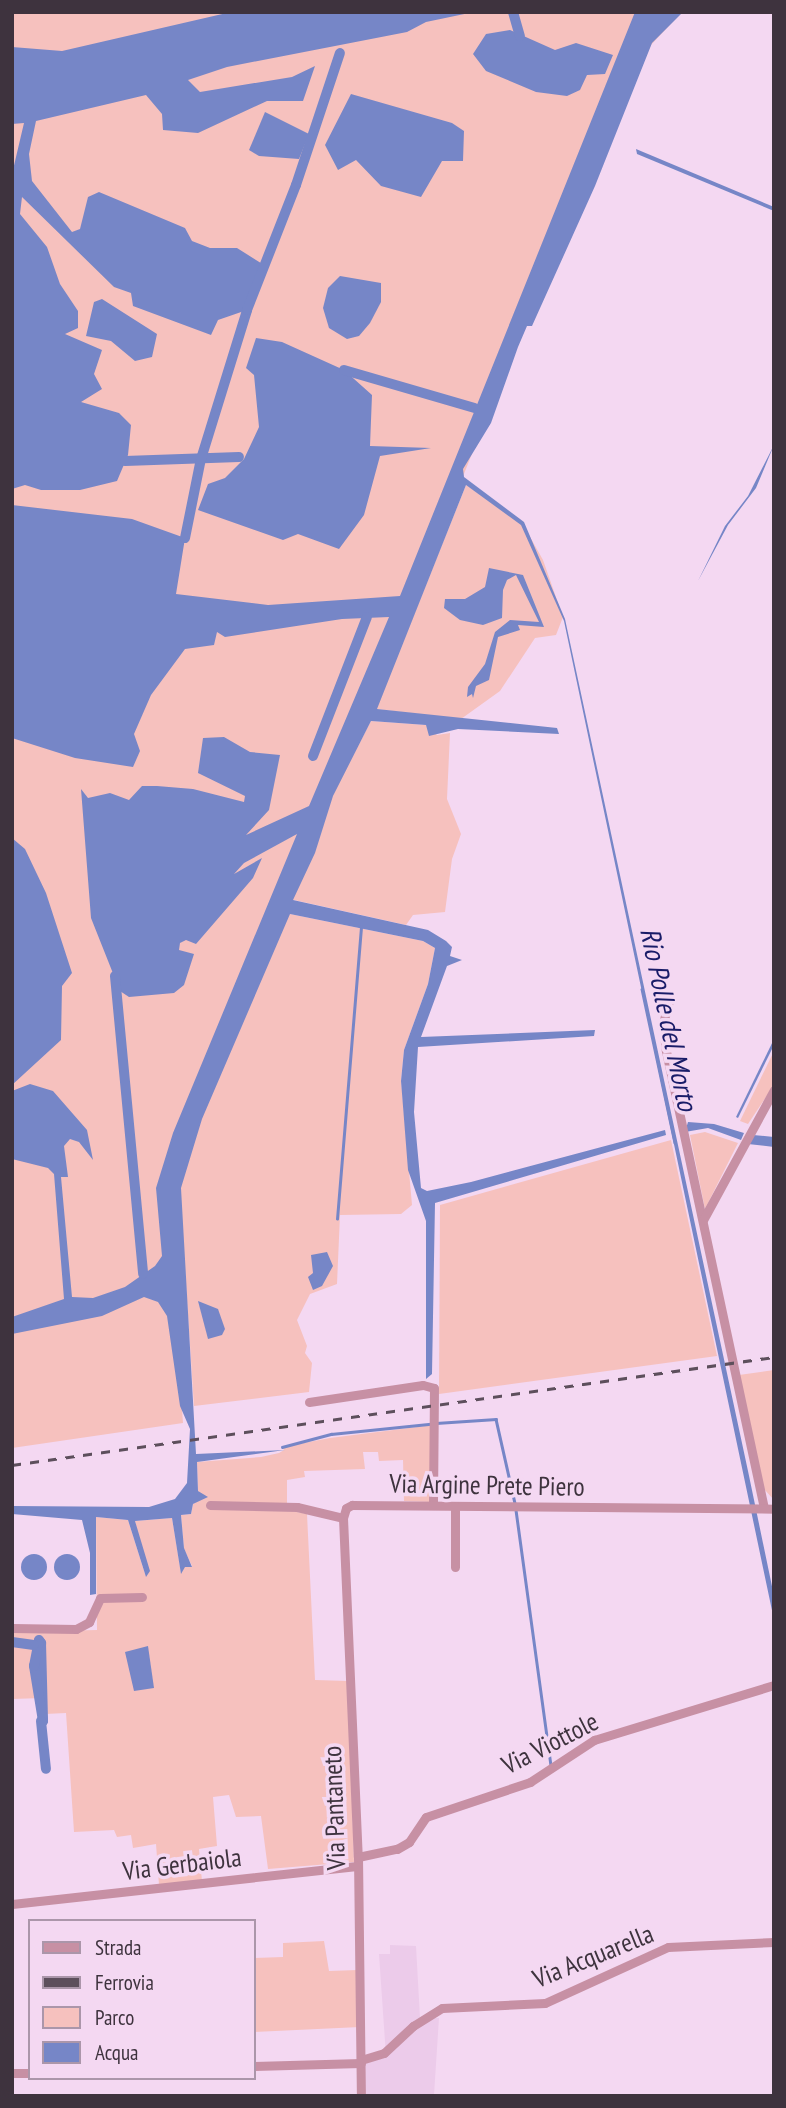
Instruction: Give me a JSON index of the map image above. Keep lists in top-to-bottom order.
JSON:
{
  "streets": {
    "street": [
      "Via Argine Prete Piero",
      "Via Viottole",
      "Via Pantaneto",
      "Via Gerbaiola",
      "Via Acquarella"
    ]
  },
  "crossings": [
    ["Via Argine Prete Piero", "Via Pantaneto"],
    ["Via Viottole", "Via Pantaneto"],
    ["Via Viottole", "Via Gerbaiola"],
    ["Via Pantaneto", "Via Gerbaiola"],
    ["Via Pantaneto", "Via Acquarella"]
  ],
  "water": ["Rio Polle del Morto"],
  "legend": [
    "Strada",
    "Ferrovia",
    "Parco",
    "Acqua"
  ]
}
